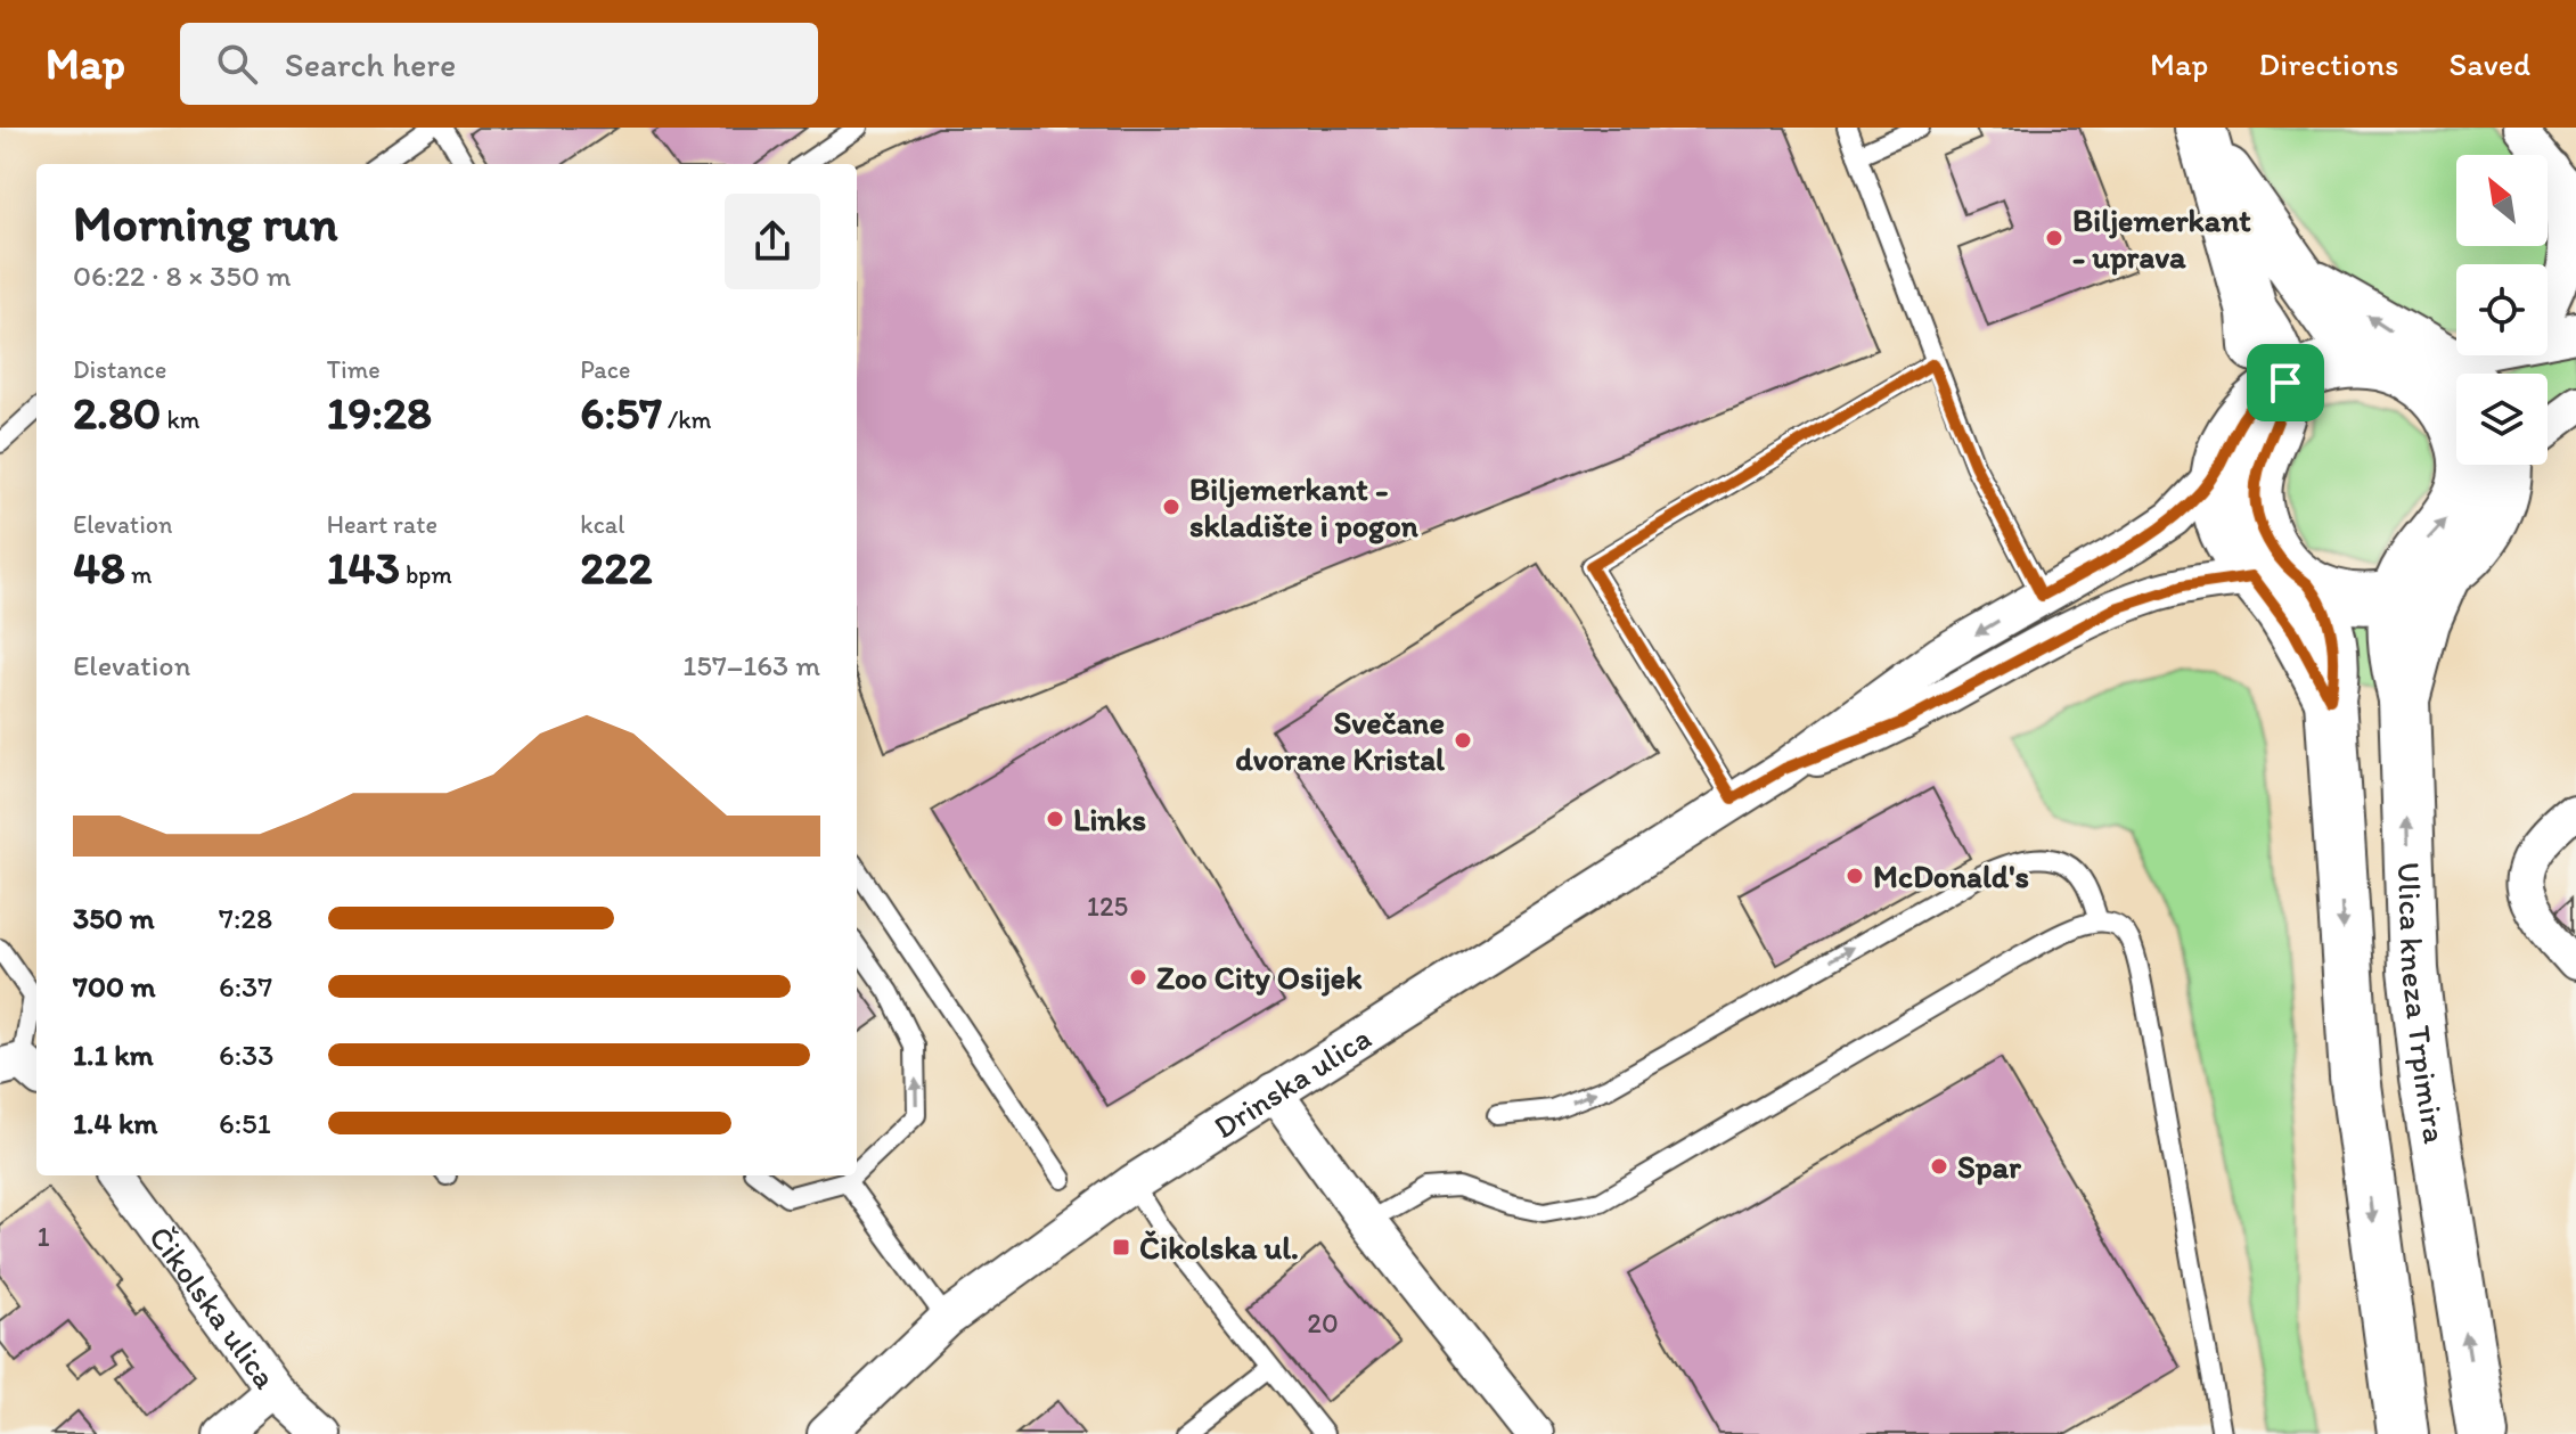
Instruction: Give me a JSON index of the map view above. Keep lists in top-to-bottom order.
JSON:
{
  "streets": {
    "main road": ["Ulica kneza Trpimira"],
    "street": ["Drinska ulica", "Čikolska ulica"]
  },
  "places": {
    "other": [
      "Biljemerkant - uprava",
      "Biljemerkant - skladište i pogon",
      "Svečane dvorane Kristal",
      "Links",
      "McDonald's",
      "Zoo City Osijek",
      "Spar"
    ],
    "transit": ["Čikolska ul."]
  },
  "house_numbers": ["125", "1", "20"],
  "north": "top left",
  "page": {
    "header": "Map",
    "search": "Search here",
    "nav": ["Map", "Directions", "Saved"],
    "heading": ["Morning run", "06:22 · 8 × 350 m"],
    "stats": [
      ["Distance", "2.80 km"],
      ["Time", "19:28"],
      ["Pace", "6:57 /km"],
      ["Elevation", "48 m"],
      ["Heart rate", "143 bpm"],
      ["kcal", "222"]
    ],
    "chart": ["Elevation", "157–163 m"],
    "list": [
      {
        "name": "350 m",
        "note": "7:28"
      },
      {
        "name": "700 m",
        "note": "6:37"
      },
      {
        "name": "1.1 km",
        "note": "6:33"
      },
      {
        "name": "1.4 km",
        "note": "6:51"
      }
    ]
  }
}
